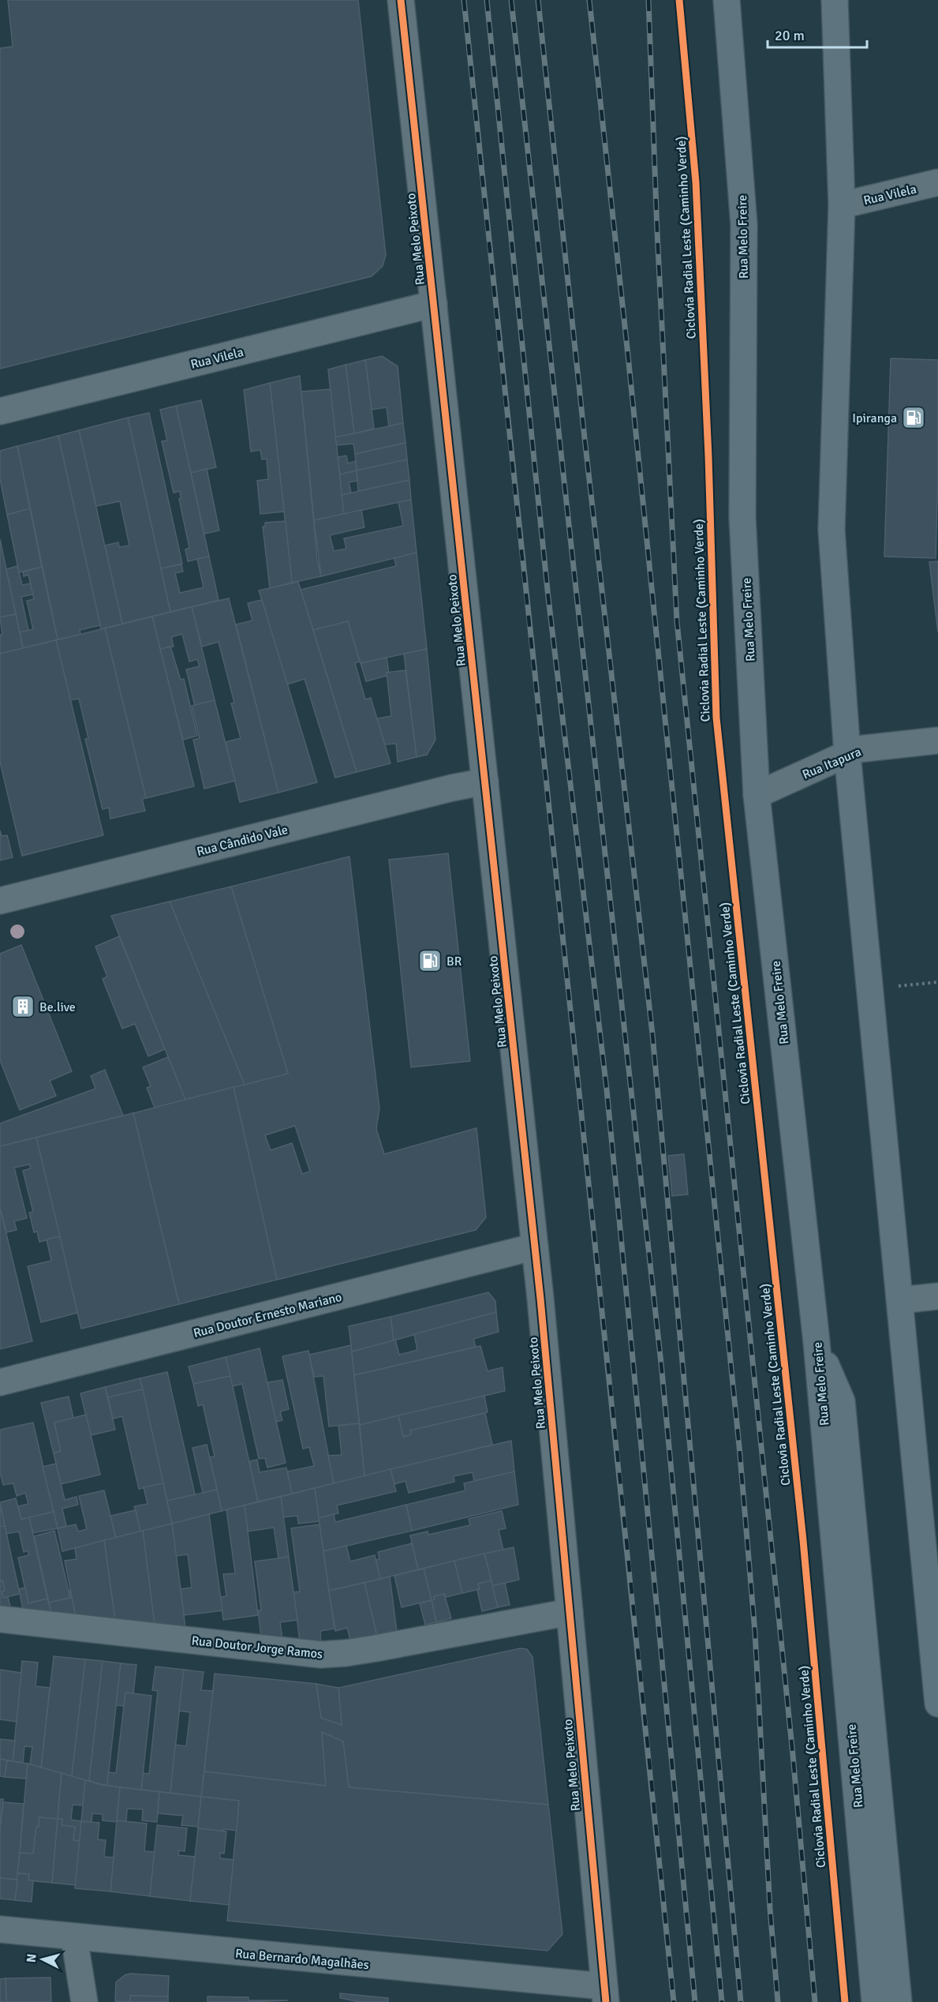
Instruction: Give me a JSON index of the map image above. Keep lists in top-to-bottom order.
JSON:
{
  "streets": {
    "highway": ["Rua Melo Freire"],
    "street": [
      "Rua Vilela",
      "Rua Melo Peixoto",
      "Rua Itapura",
      "Rua Cândido Vale",
      "Rua Doutor Ernesto Mariano",
      "Rua Doutor Jorge Ramos",
      "Rua Bernardo Magalhães"
    ],
    "cycle path": ["Ciclovia Radial Leste (Caminho Verde)"]
  },
  "crossings": [
    ["Rua Vilela", "Rua Melo Peixoto"],
    ["Rua Melo Freire", "Rua Itapura"],
    ["Rua Melo Peixoto", "Rua Cândido Vale"],
    ["Rua Melo Peixoto", "Rua Doutor Ernesto Mariano"],
    ["Rua Melo Peixoto", "Rua Doutor Jorge Ramos"],
    ["Rua Melo Peixoto", "Rua Bernardo Magalhães"]
  ],
  "places": {
    "fuel station": ["Ipiranga", "BR"],
    "building": ["Be.live"]
  },
  "scale_bar": "20 m",
  "north": "left"
}
